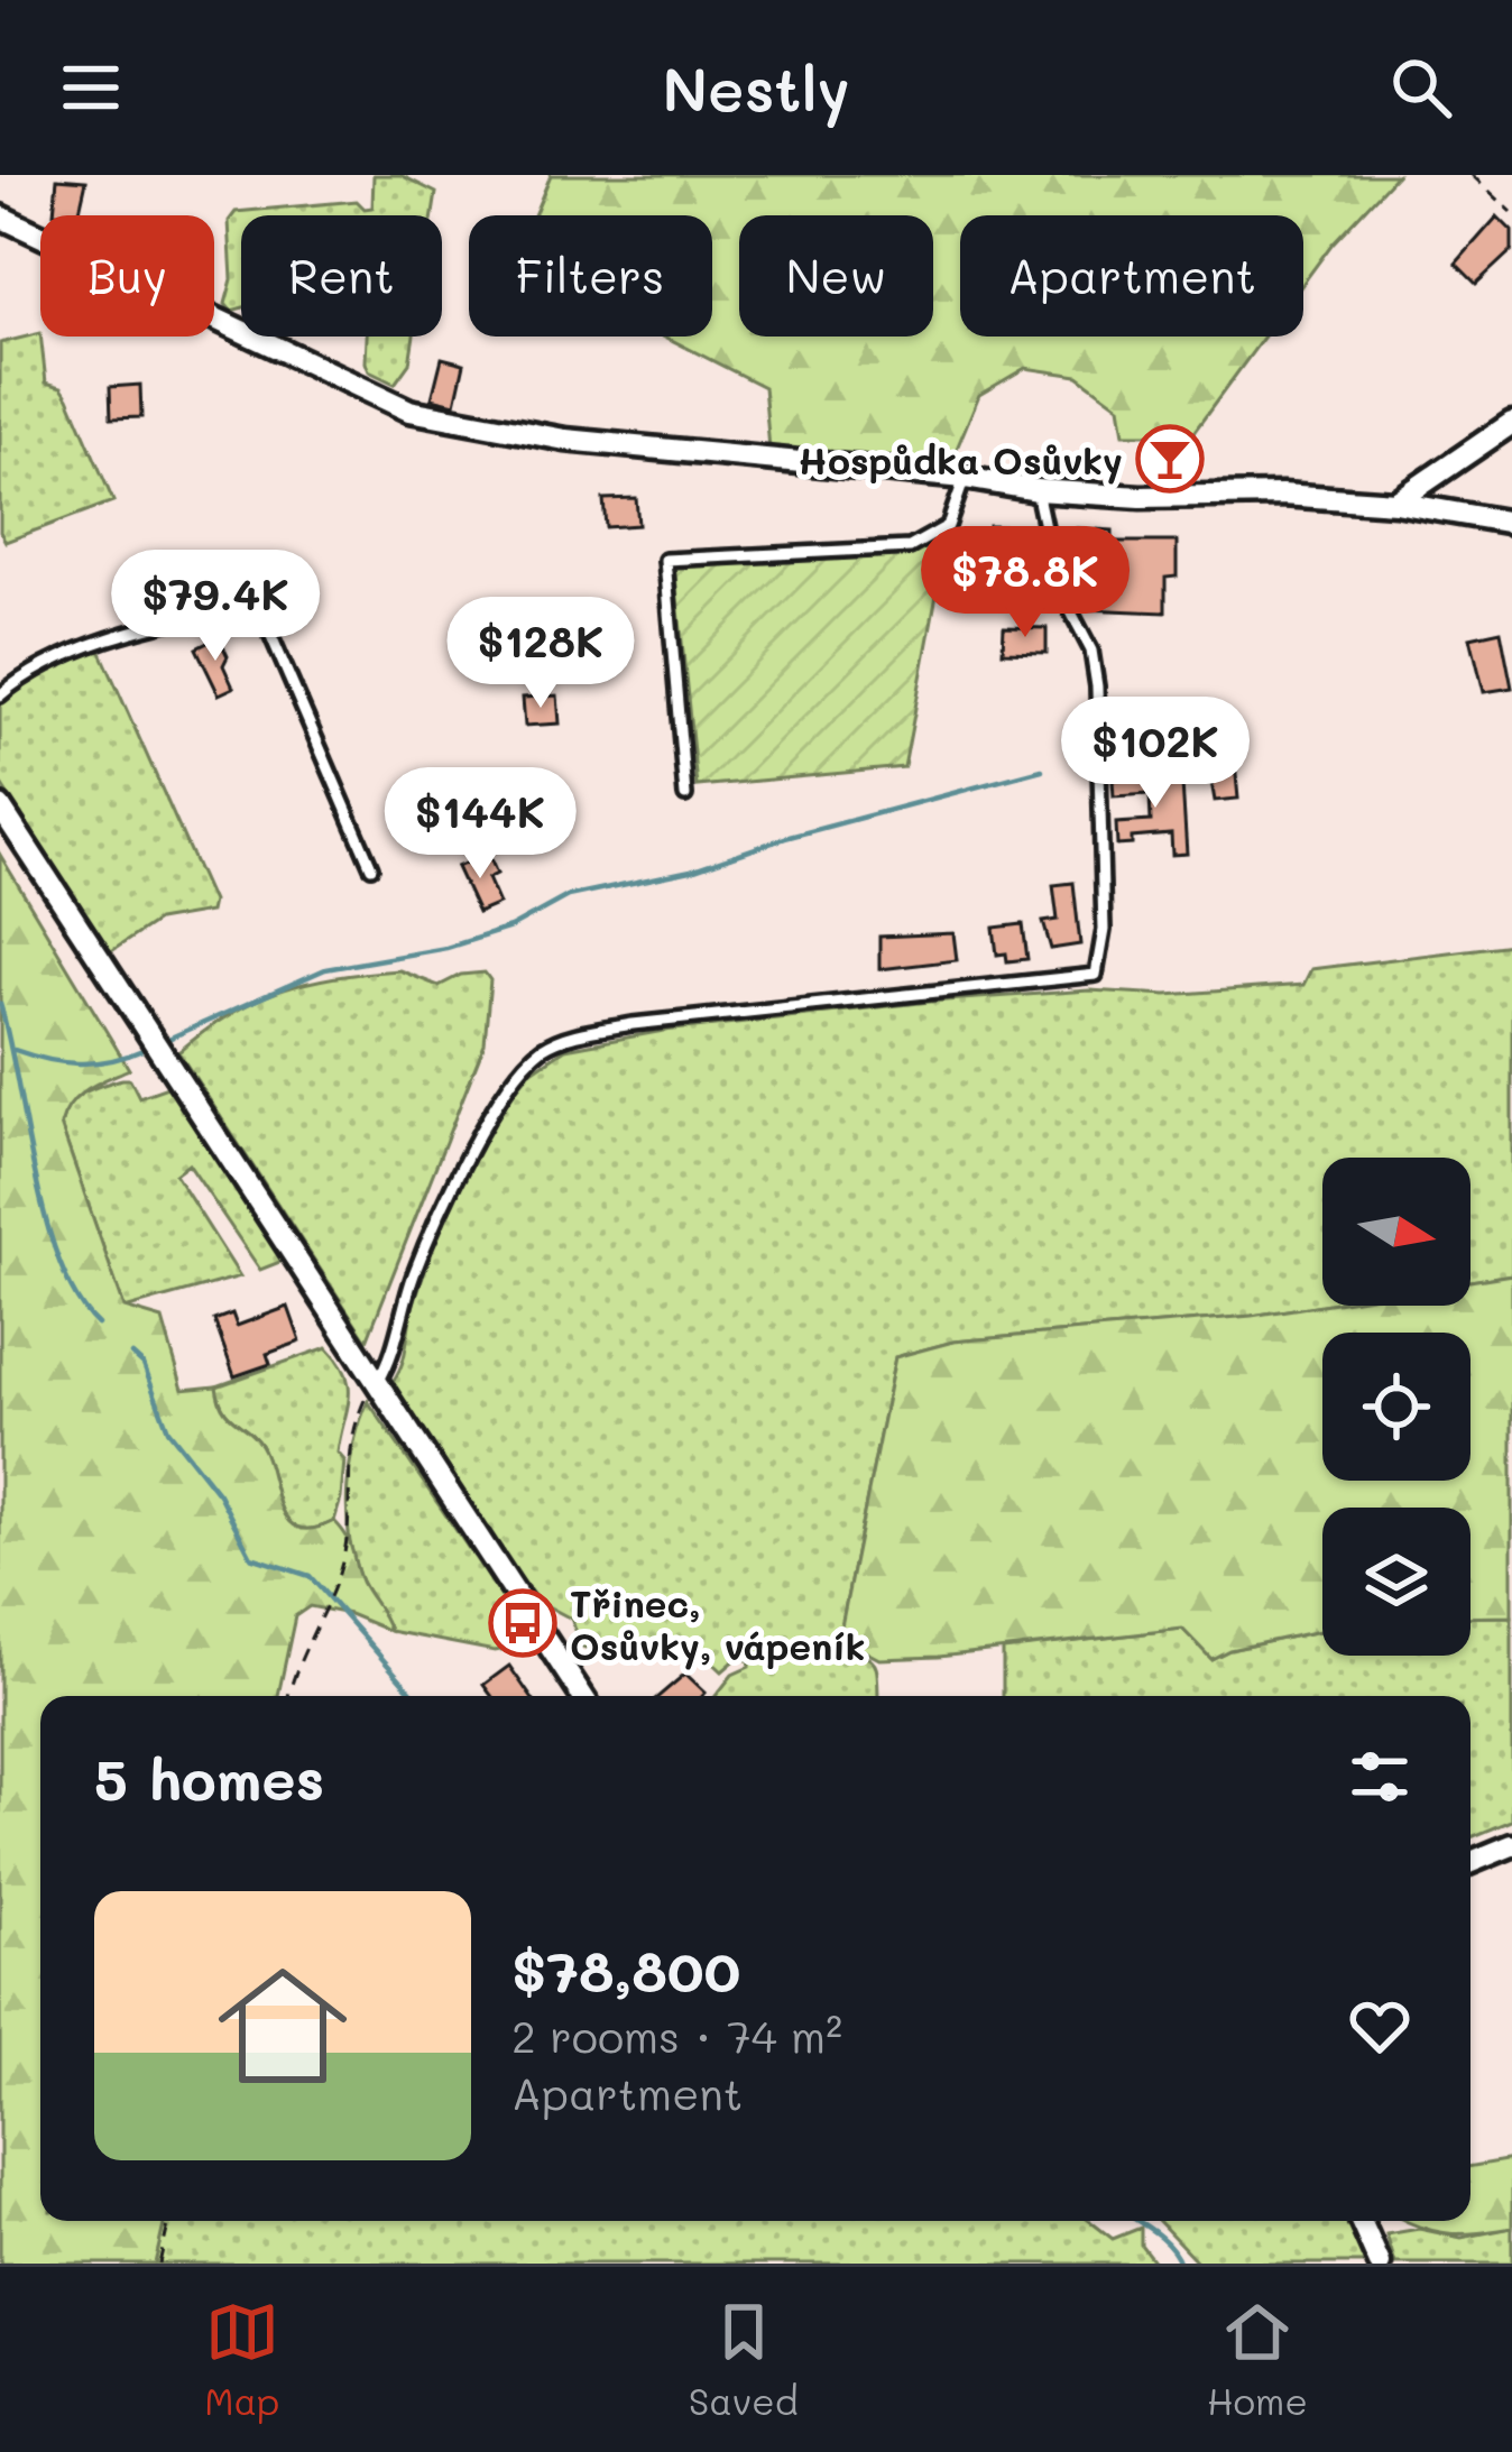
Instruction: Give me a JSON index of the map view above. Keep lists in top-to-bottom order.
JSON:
{
  "places": {
    "bar": ["Hospůdka Osůvky"],
    "bus stop": ["Třinec, Osůvky, vápeník"]
  },
  "north": "right",
  "page": {
    "header": "Nestly",
    "chip": [
      "Buy",
      "Rent",
      "Filters",
      "New",
      "Apartment"
    ],
    "price": [
      "$78.8K",
      "$79.4K",
      "$128K",
      "$102K",
      "$144K"
    ],
    "heading": "5 homes",
    "list": [
      {
        "name": "$78,800",
        "note": "2 rooms · 74 m² · Apartment"
      }
    ],
    "tabs": ["Map", "Saved", "Home"]
  }
}
